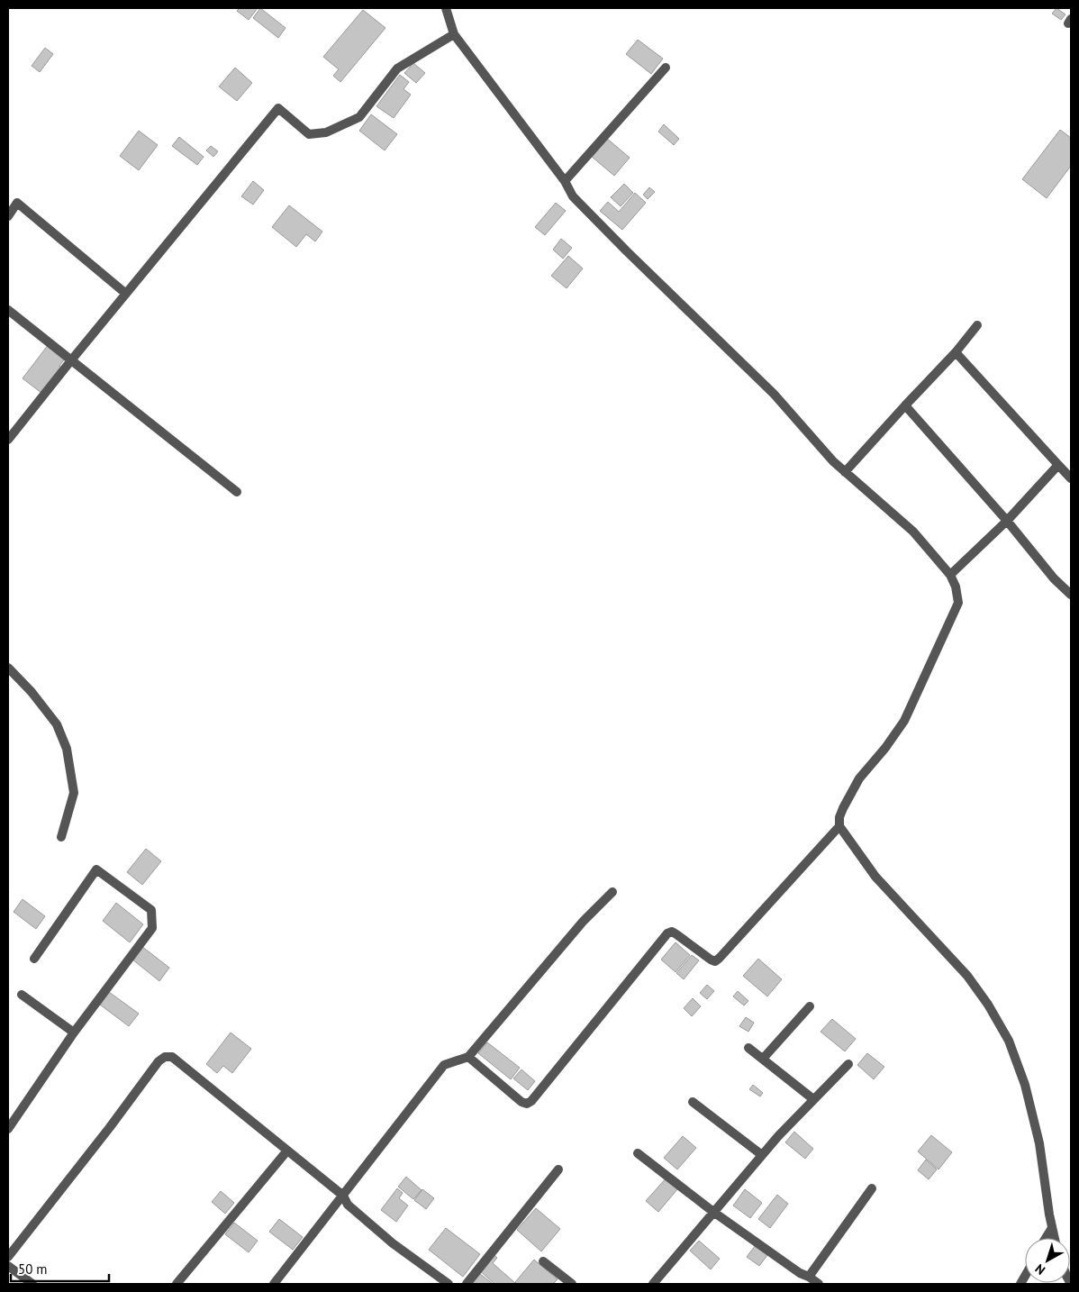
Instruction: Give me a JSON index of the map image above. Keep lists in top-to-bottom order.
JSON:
{
  "scale_bar": "50 m",
  "north": "bottom left"
}
